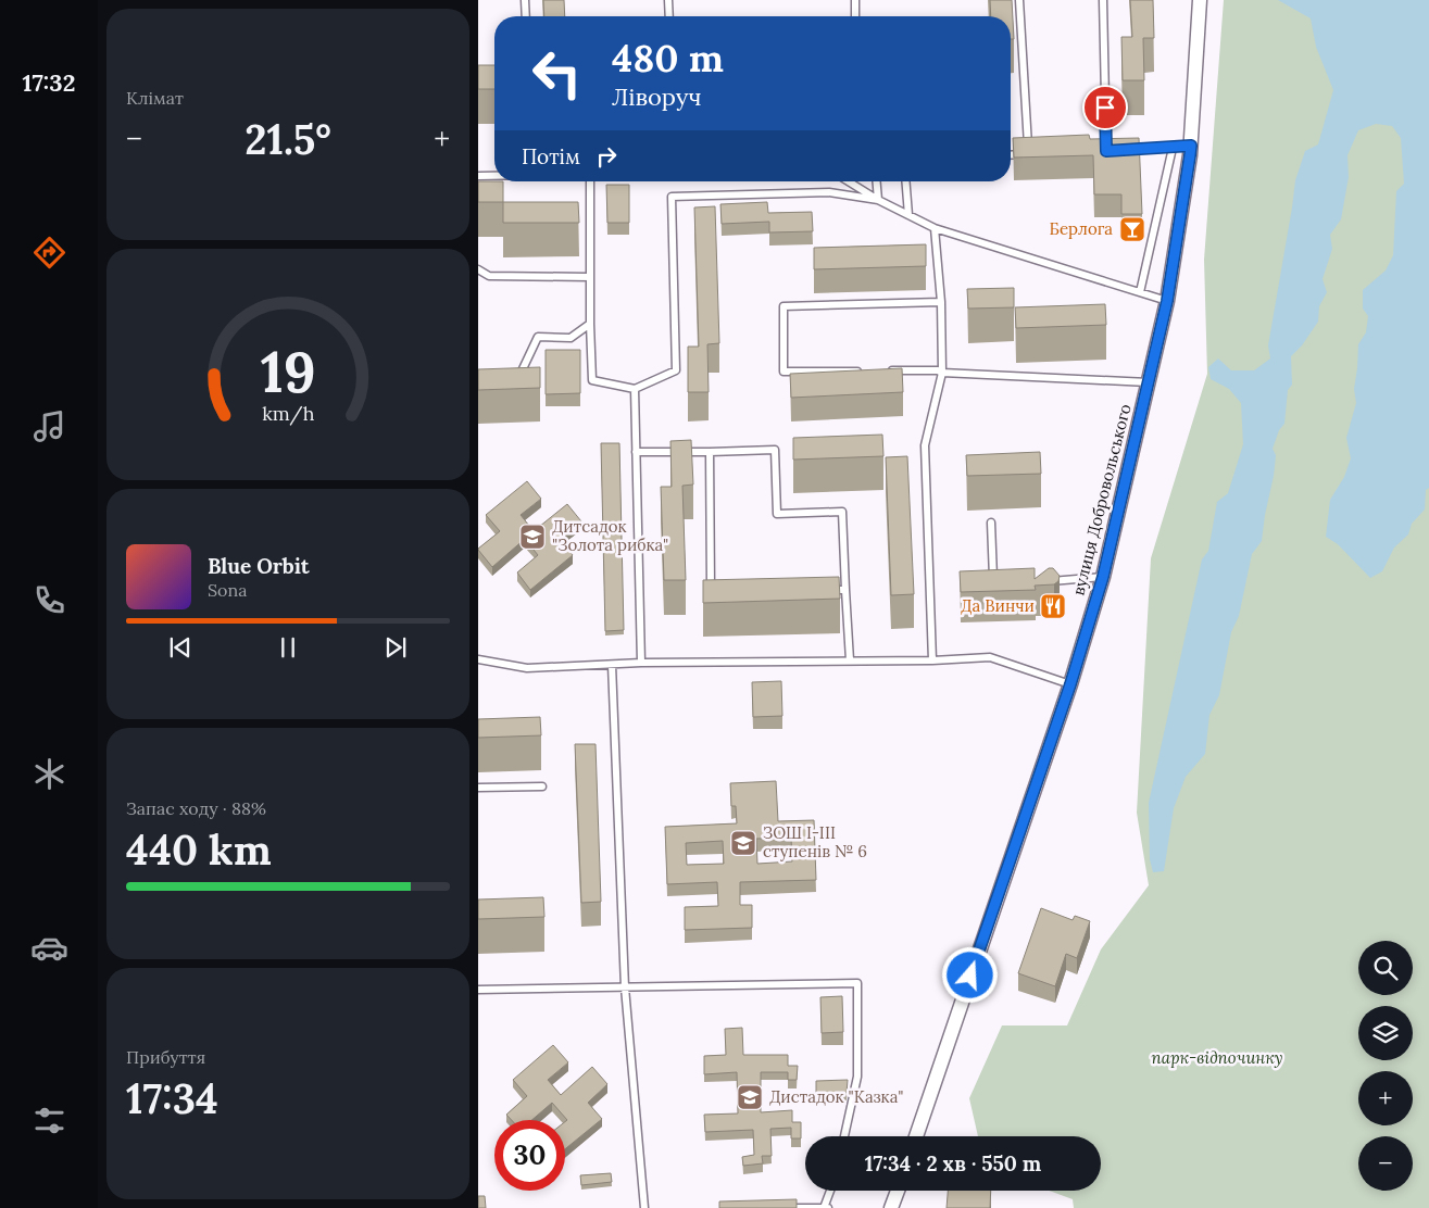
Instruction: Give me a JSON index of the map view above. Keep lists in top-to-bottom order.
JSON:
{
  "streets": {
    "street": ["вулиця Добровольського"]
  },
  "parks": ["парк-відпочинку"],
  "places": {
    "bar": ["Берлога"],
    "school or university": ["Дитсадок \"Золота рибка\"", "ЗОШ І-ІІІ ступенів № 6", "Дистадок \"Казка\""],
    "restaurant": ["Да Винчи"]
  },
  "page": {
    "tabs": "17:32",
    "tile": [
      "Клімат",
      ["Запас ходу · 88%", "440 km"],
      ["Прибуття", "17:34"]
    ],
    "turn": ["480 m", "Ліворуч"],
    "heat": ["−", "21.5°", "+"],
    "then": "Потім",
    "song": ["Blue Orbit", "Sona"],
    "map_buttons": ["+", "−"],
    "limit": "30",
    "trip": "17:34 · 2 хв · 550 m",
    "gauge": ["19", "km/h"]
  }
}
